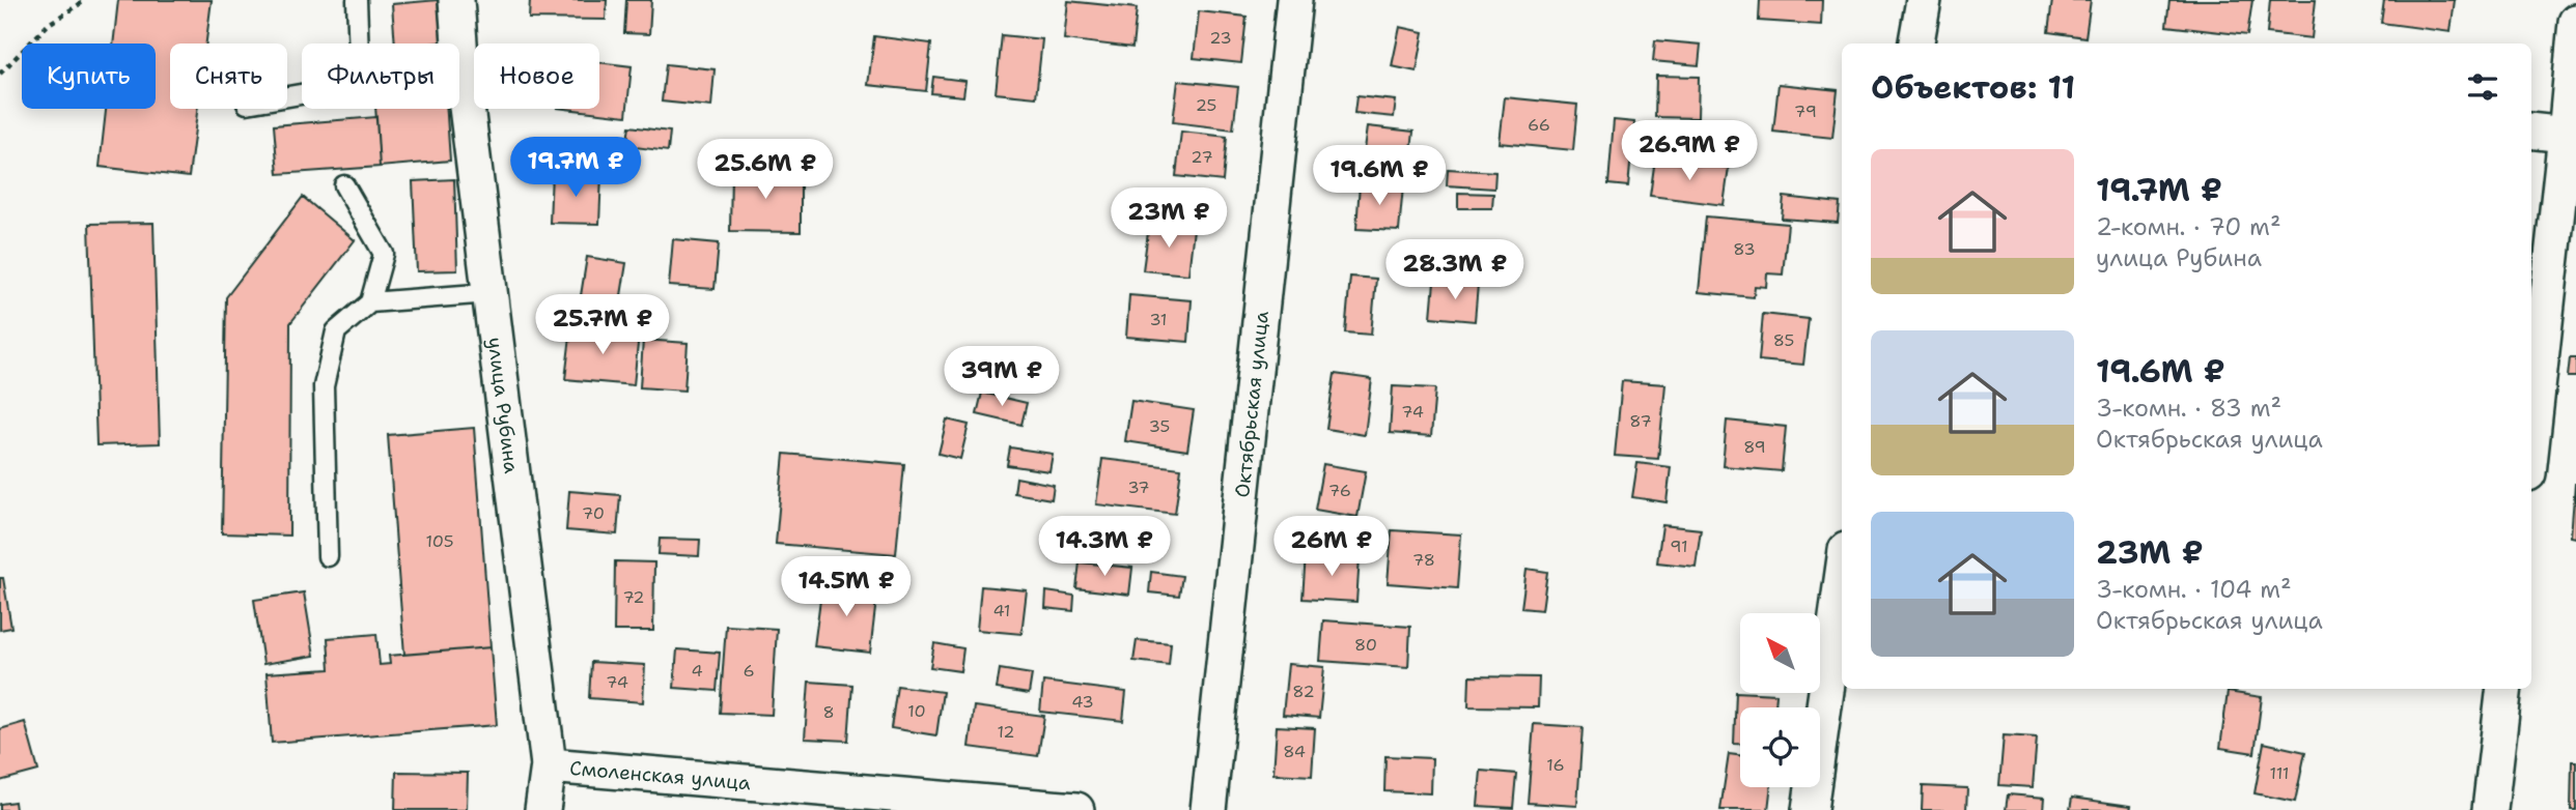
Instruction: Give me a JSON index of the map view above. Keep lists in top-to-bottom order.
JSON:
{
  "streets": {
    "street": ["улица Рубина", "Октябрьская улица", "Смоленская улица"]
  },
  "crossings": [
    ["улица Рубина", "Смоленская улица"]
  ],
  "house_numbers": [
    "23",
    "25",
    "79",
    "66",
    "27",
    "83",
    "31",
    "85",
    "74",
    "87",
    "35",
    "89",
    "37",
    "76",
    "70",
    "105",
    "91",
    "78",
    "72",
    "41",
    "80",
    "4",
    "6",
    "74",
    "82",
    "43",
    "10",
    "8",
    "12",
    "84",
    "16",
    "111"
  ],
  "north": "top left",
  "page": {
    "chip": [
      "Купить",
      "Снять",
      "Фильтры",
      "Новое"
    ],
    "heading": "Объектов: 11",
    "price": [
      "26.9M ₽",
      "19.7M ₽",
      "25.6M ₽",
      "19.6M ₽",
      "23M ₽",
      "28.3M ₽",
      "25.7M ₽",
      "39M ₽",
      "14.3M ₽",
      "26M ₽",
      "14.5M ₽"
    ],
    "list": [
      {
        "name": "19.7M ₽",
        "note": "2-комн. · 70 m² · улица Рубина"
      },
      {
        "name": "19.6M ₽",
        "note": "3-комн. · 83 m² · Октябрьская улица"
      },
      {
        "name": "23M ₽",
        "note": "3-комн. · 104 m² · Октябрьская улица"
      }
    ]
  }
}
